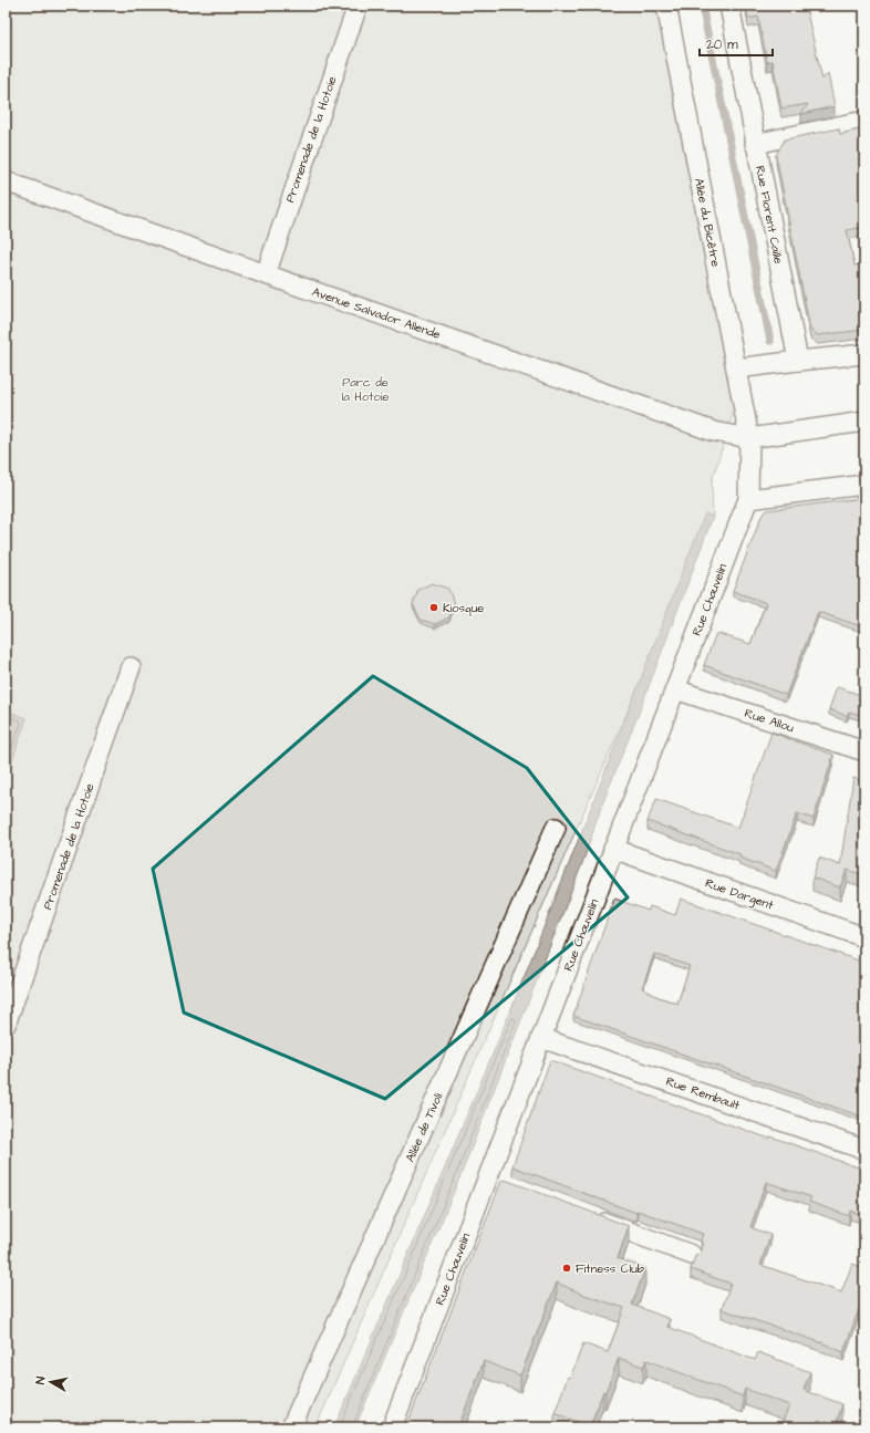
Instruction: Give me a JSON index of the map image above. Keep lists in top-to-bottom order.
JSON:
{
  "streets": {
    "street": [
      "Promenade de la Hotoie",
      "Rue Florent Caille",
      "Allée du Bicêtre",
      "Avenue Salvador Allende",
      "Rue Chauvelin",
      "Rue Allou",
      "Rue Dargent",
      "Rue Rembault",
      "Allée de Tivoli"
    ]
  },
  "crossings": [
    ["Promenade de la Hotoie", "Avenue Salvador Allende"],
    ["Allée du Bicêtre", "Avenue Salvador Allende"],
    ["Allée du Bicêtre", "Rue Chauvelin"],
    ["Avenue Salvador Allende", "Rue Chauvelin"],
    ["Rue Chauvelin", "Rue Allou"],
    ["Rue Chauvelin", "Rue Dargent"],
    ["Rue Chauvelin", "Rue Rembault"]
  ],
  "parks": ["Parc de la Hotoie"],
  "places": ["Kiosque", "Fitness Club"],
  "scale_bar": "20 m",
  "north": "left"
}
